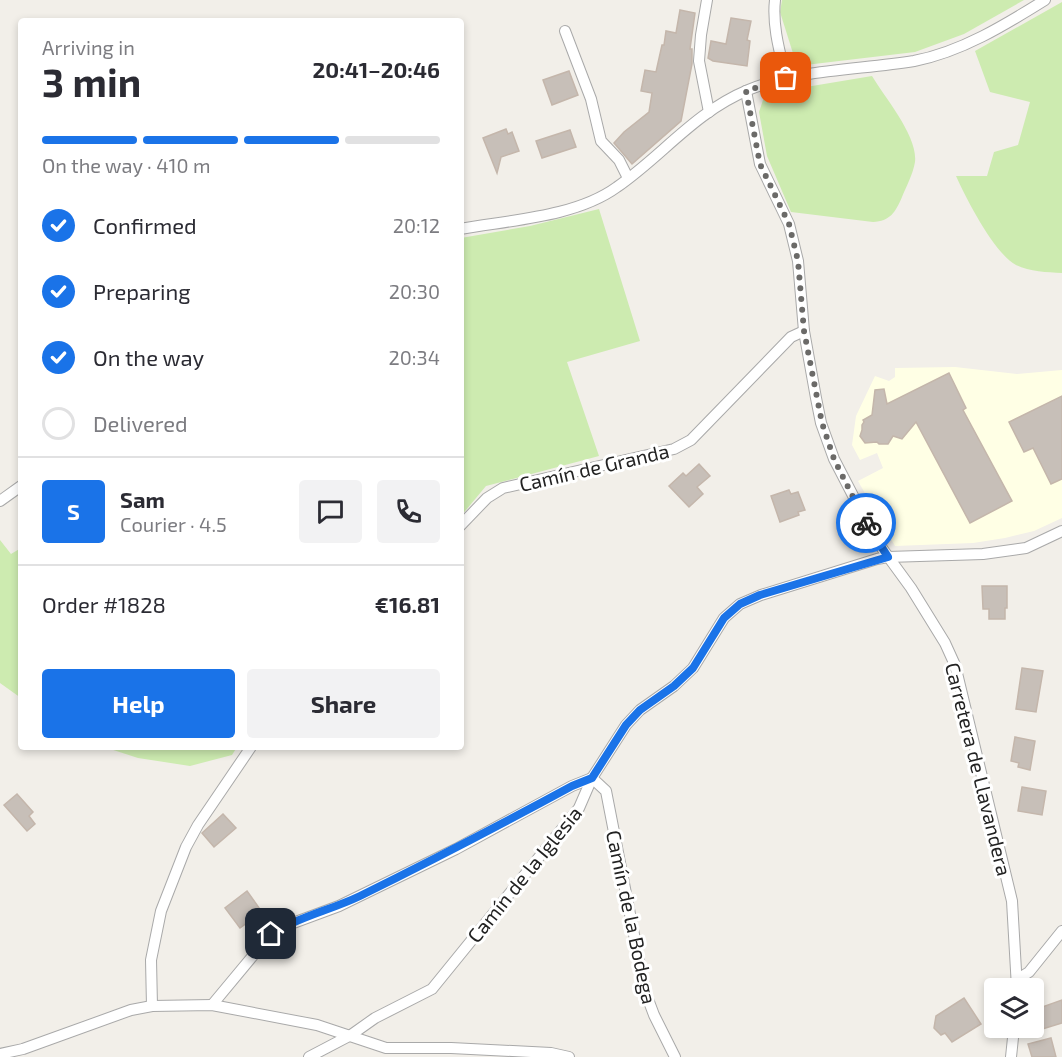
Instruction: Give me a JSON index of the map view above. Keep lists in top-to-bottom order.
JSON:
{
  "streets": {
    "street": [
      "Camín de Granda",
      "Carretera de Llavandera",
      "Camín de la Iglesia",
      "Camín de la Bodega"
    ]
  },
  "crossings": [
    ["Camín de Granda", "Carretera de Llavandera"],
    ["Carretera de Llavandera", "Camín de la Iglesia"],
    ["Camín de la Iglesia", "Camín de la Bodega"]
  ],
  "page": {
    "heading": ["3 min", "Arriving in", "20:41–20:46"],
    "panel": [
      "Sam",
      "Courier · 4.5",
      "Order #1828",
      "€16.81"
    ],
    "bar": "On the way · 410 m",
    "list": [
      ["Confirmed", "20:12"],
      ["Preparing", "20:30"],
      ["On the way", "20:34"],
      "Delivered"
    ],
    "round": "S",
    "buttons": ["Help", "Share"]
  }
}
